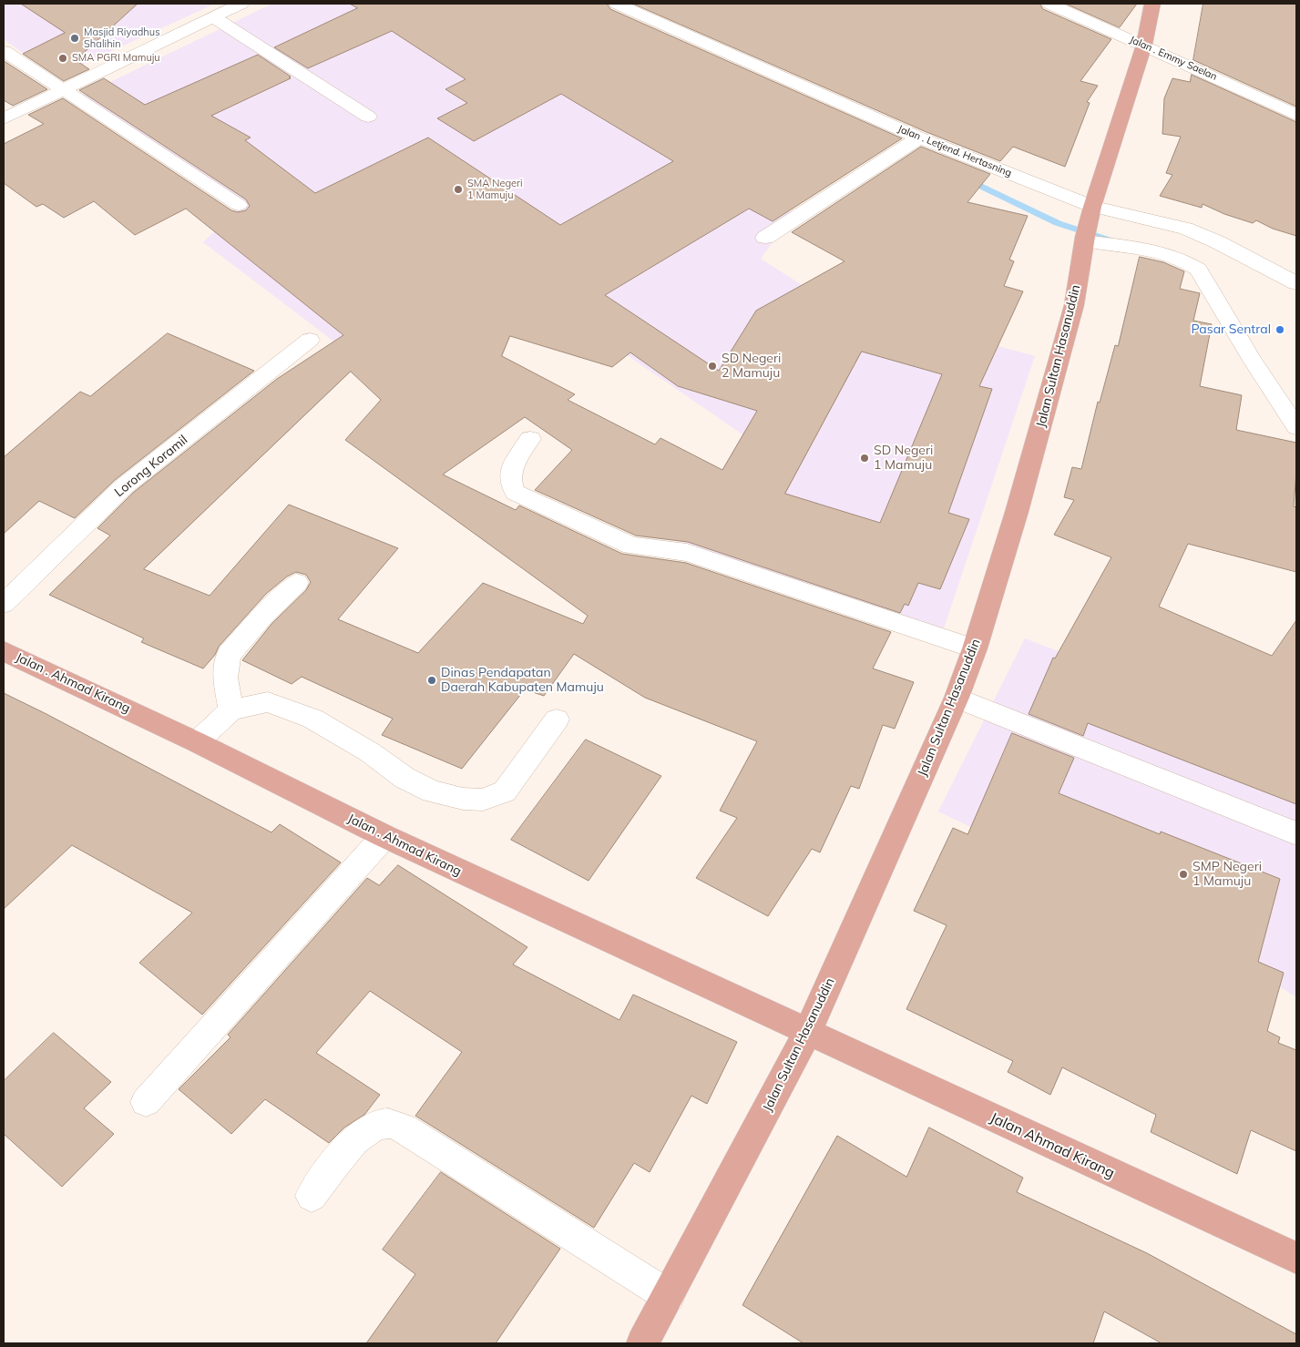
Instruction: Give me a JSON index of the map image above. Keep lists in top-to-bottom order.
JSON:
{
  "streets": {
    "main road": ["Jalan Sultan Hasanuddin", "Jalan . Ahmad Kirang", "Jalan Ahmad Kirang"],
    "street": ["Jalan . Emmy Saelan", "Jalan . Letjend. Hertasning", "Lorong Koramil"]
  },
  "crossings": [
    ["Jalan . Emmy Saelan", "Jalan Sultan Hasanuddin"],
    ["Jalan . Letjend. Hertasning", "Jalan Sultan Hasanuddin"],
    ["Jalan Sultan Hasanuddin", "Jalan . Ahmad Kirang"],
    ["Jalan Sultan Hasanuddin", "Jalan Ahmad Kirang"],
    ["Jalan . Ahmad Kirang", "Jalan Ahmad Kirang"]
  ],
  "places": [
    "Masjid Riyadhus Shalihin",
    "SMA PGRI Mamuju",
    "SMA Negeri 1 Mamuju",
    "Pasar Sentral",
    "SD Negeri 2 Mamuju",
    "SD Negeri 1 Mamuju",
    "Dinas Pendapatan Daerah Kabupaten Mamuju",
    "SMP Negeri 1 Mamuju"
  ]
}
